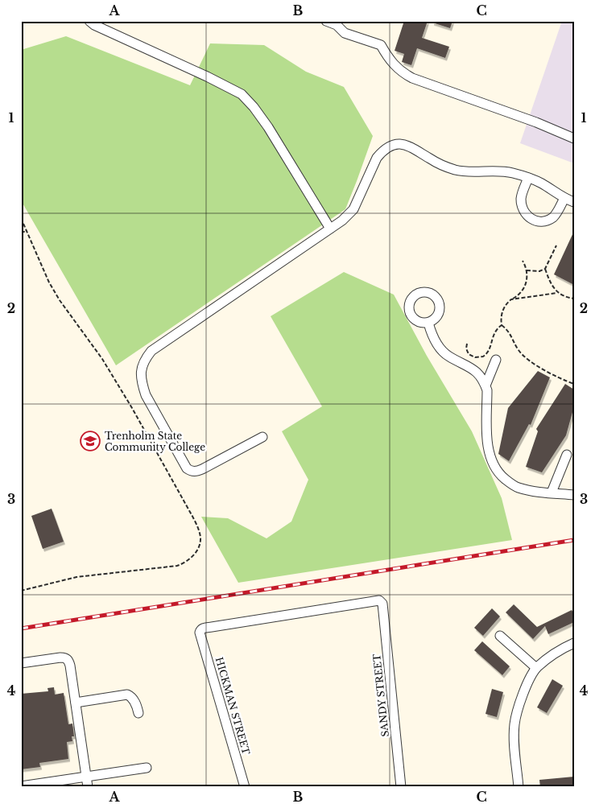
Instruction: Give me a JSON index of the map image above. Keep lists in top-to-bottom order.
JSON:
{
  "streets": {
    "street": ["SANDY STREET", "HICKMAN STREET"]
  },
  "crossings": [
    ["SANDY STREET", "HICKMAN STREET"]
  ],
  "places": {
    "school or university": ["Trenholm State Community College"]
  },
  "grid": {
    "columns": ["A", "B", "C"],
    "rows": [
      "1",
      "2",
      "3",
      "4"
    ]
  }
}
